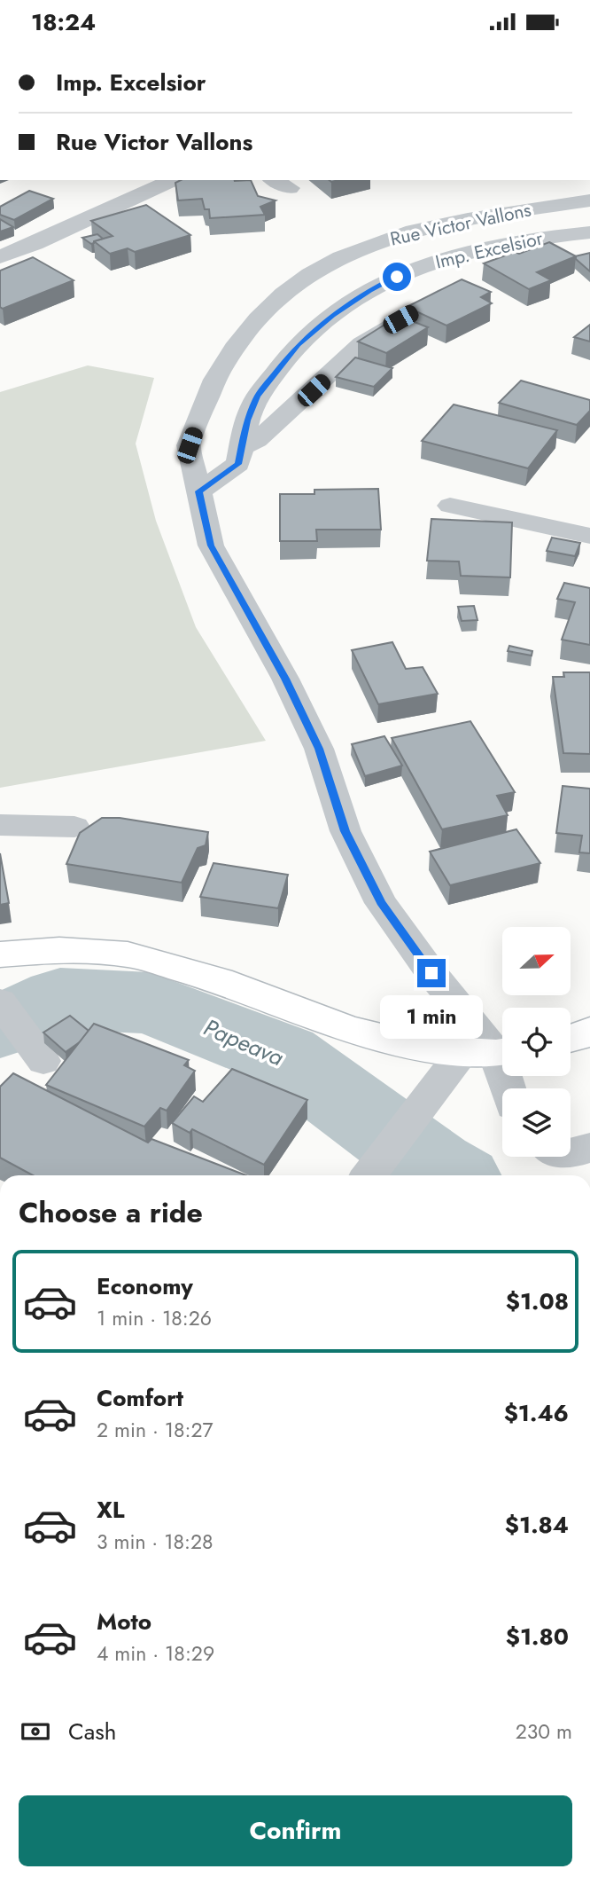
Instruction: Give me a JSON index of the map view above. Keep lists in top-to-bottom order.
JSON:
{
  "streets": {
    "street": ["Rue Victor Vallons", "Imp. Excelsior"]
  },
  "crossings": [
    ["Rue Victor Vallons", "Imp. Excelsior"]
  ],
  "water": ["Papeava"],
  "north": "right",
  "page": {
    "status": "18:24",
    "banner": ["Imp. Excelsior", "Rue Victor Vallons"],
    "bubble": "1 min",
    "heading": "Choose a ride",
    "list": [
      {
        "name": "Economy",
        "note": "1 min · 18:26",
        "value": "$1.08"
      },
      {
        "name": "Comfort",
        "note": "2 min · 18:27",
        "value": "$1.46"
      },
      {
        "name": "XL",
        "note": "3 min · 18:28",
        "value": "$1.84"
      },
      {
        "name": "Moto",
        "note": "4 min · 18:29",
        "value": "$1.80"
      }
    ],
    "pay": ["Cash", "230 m"],
    "buttons": "Confirm"
  }
}
